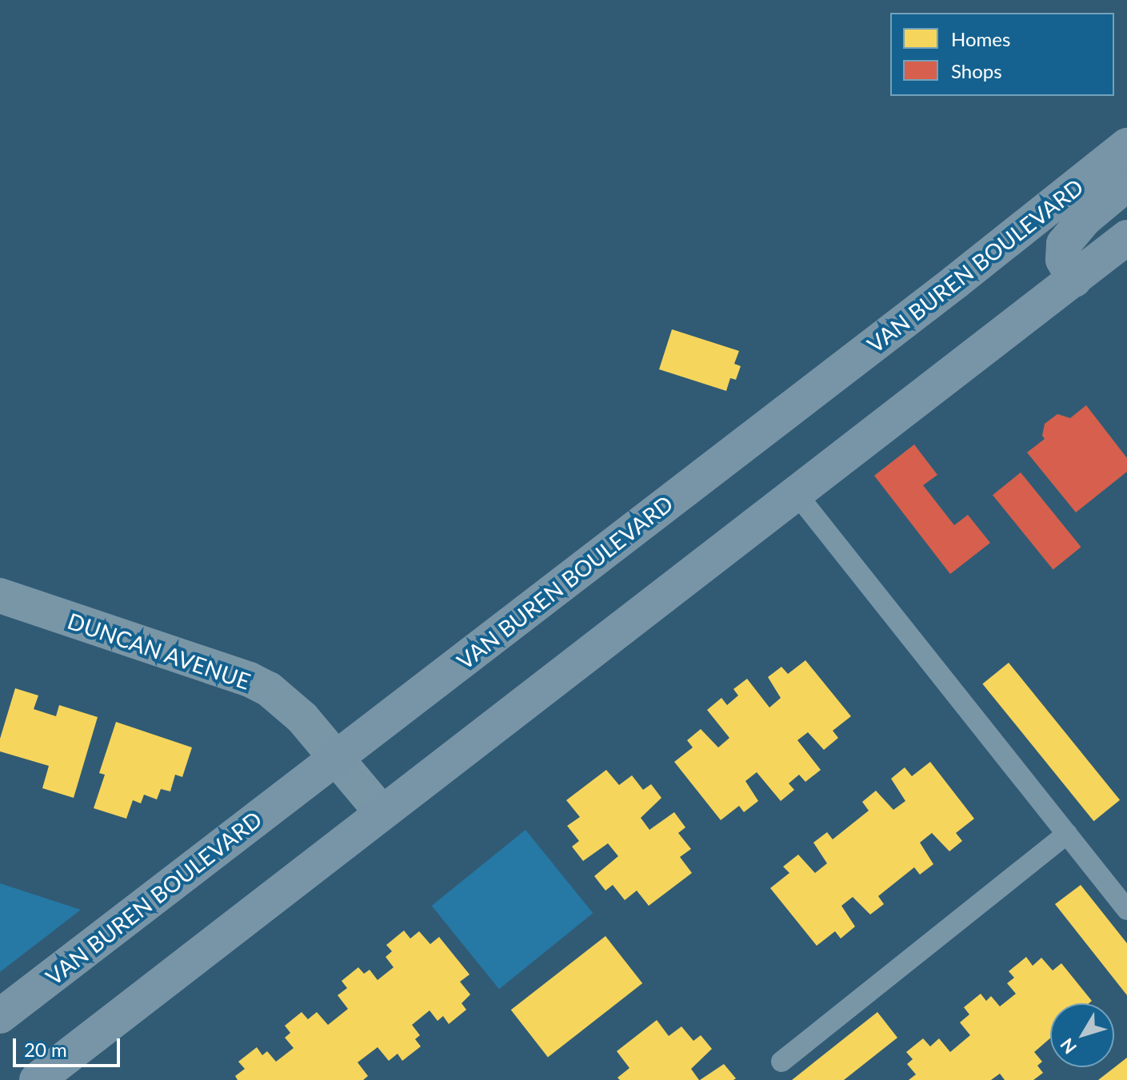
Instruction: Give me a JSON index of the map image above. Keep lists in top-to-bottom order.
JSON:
{
  "streets": {
    "main road": ["VAN BUREN BOULEVARD"],
    "street": ["DUNCAN AVENUE"]
  },
  "crossings": [
    ["VAN BUREN BOULEVARD", "DUNCAN AVENUE"]
  ],
  "legend": ["Homes", "Shops"],
  "scale_bar": "20 m",
  "north": "bottom left"
}
